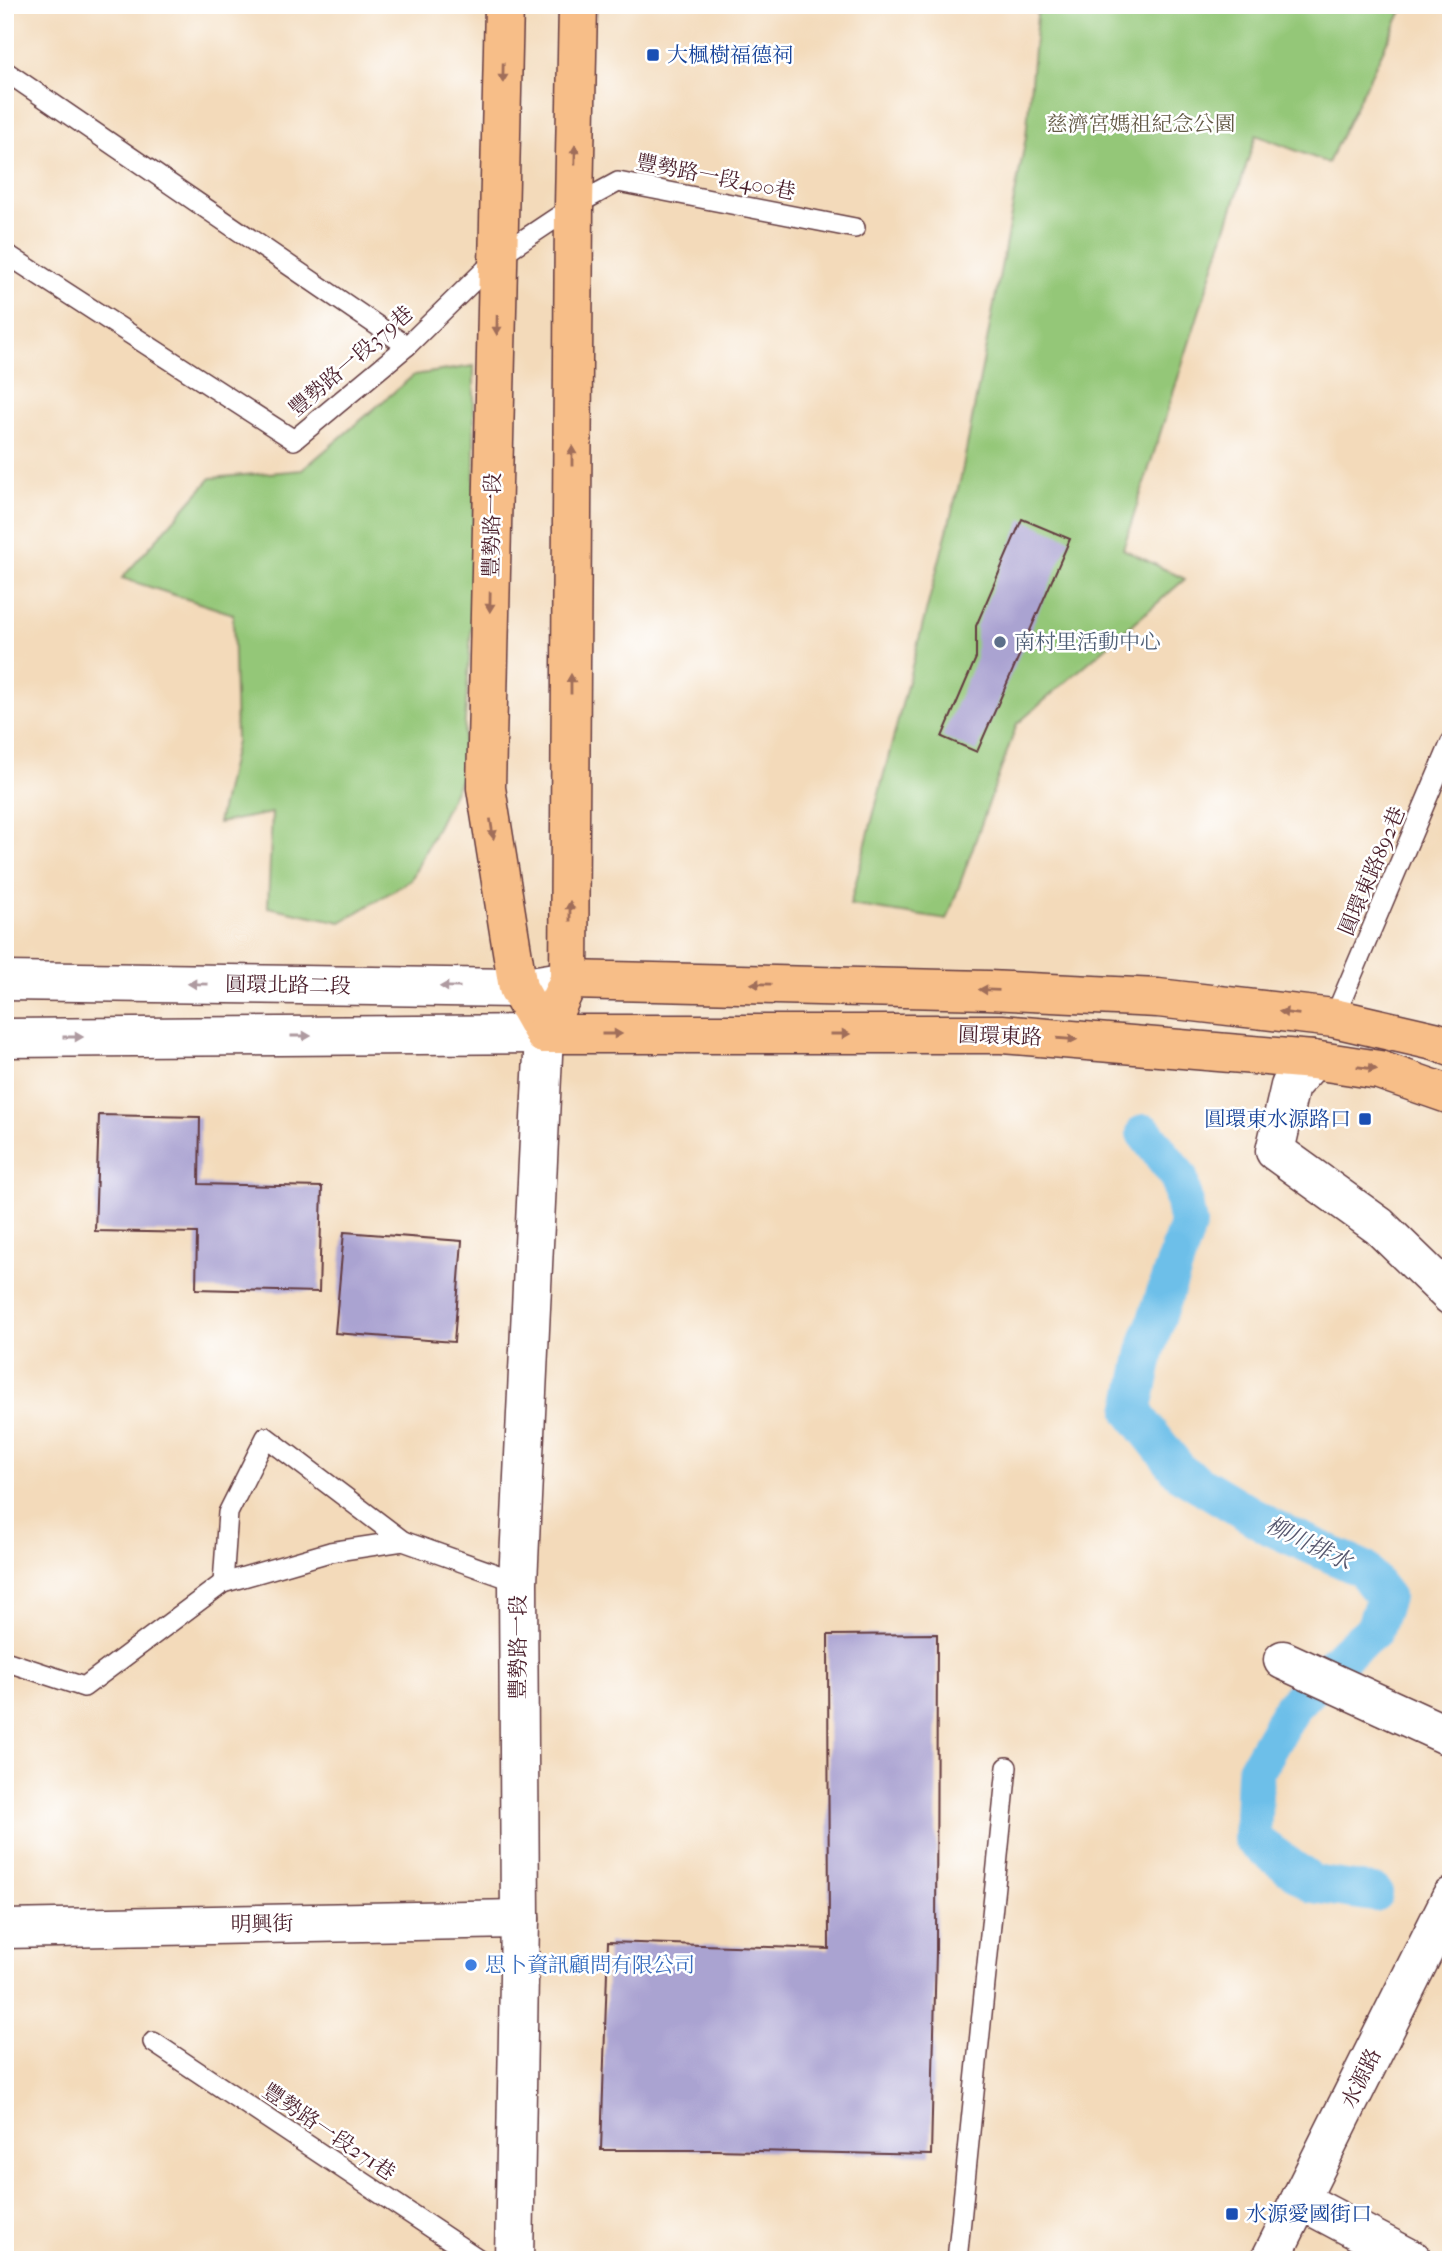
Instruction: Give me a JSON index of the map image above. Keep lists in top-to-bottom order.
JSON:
{
  "streets": {
    "main road": ["豐勢路一段", "圓環東路"],
    "street": ["圓環北路二段", "明興街", "水源路"],
    "lane": [
      "豐勢路一段400巷",
      "豐勢路一段379巷",
      "圓環東路892巷",
      "豐勢路一段271巷"
    ]
  },
  "crossings": [
    ["豐勢路一段400巷", "豐勢路一段379巷"],
    ["豐勢路一段400巷", "豐勢路一段"],
    ["豐勢路一段379巷", "豐勢路一段"],
    ["豐勢路一段", "圓環北路二段"],
    ["豐勢路一段", "圓環東路"],
    ["豐勢路一段", "明興街"]
  ],
  "water": ["柳川排水"],
  "parks": ["慈濟宮媽祖紀念公園"],
  "places": {
    "transit": ["大楓樹福德祠", "圓環東水源路口", "水源愛國街口"],
    "other": ["南村里活動中心", "思卜資訊顧問有限公司"]
  }
}
